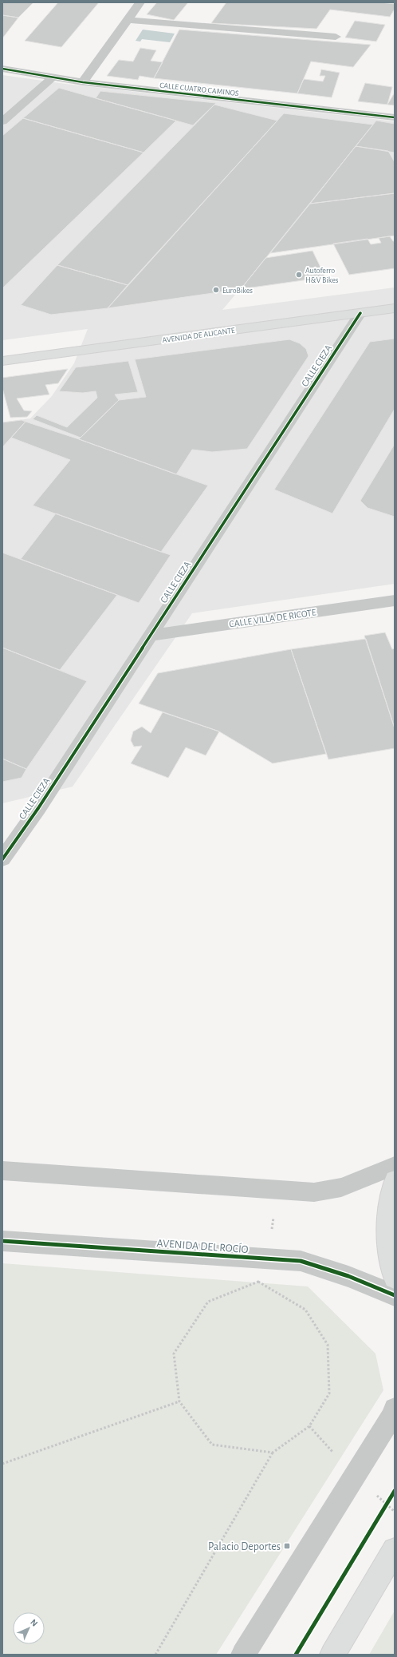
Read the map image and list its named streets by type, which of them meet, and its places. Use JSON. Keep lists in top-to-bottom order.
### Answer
{
  "streets": {
    "main road": ["AVENIDA DE ALICANTE"],
    "street": [
      "CALLE CUATRO CAMINOS",
      "CALLE CIEZA",
      "CALLE VILLA DE RICOTE",
      "AVENIDA DEL ROCÍO"
    ]
  },
  "crossings": [
    ["AVENIDA DE ALICANTE", "CALLE CIEZA"],
    ["CALLE CIEZA", "CALLE VILLA DE RICOTE"]
  ],
  "places": {
    "other": ["Autoferro H&V Bikes", "EuroBikes"],
    "transit": ["Palacio Deportes"]
  },
  "north": "top right"
}
